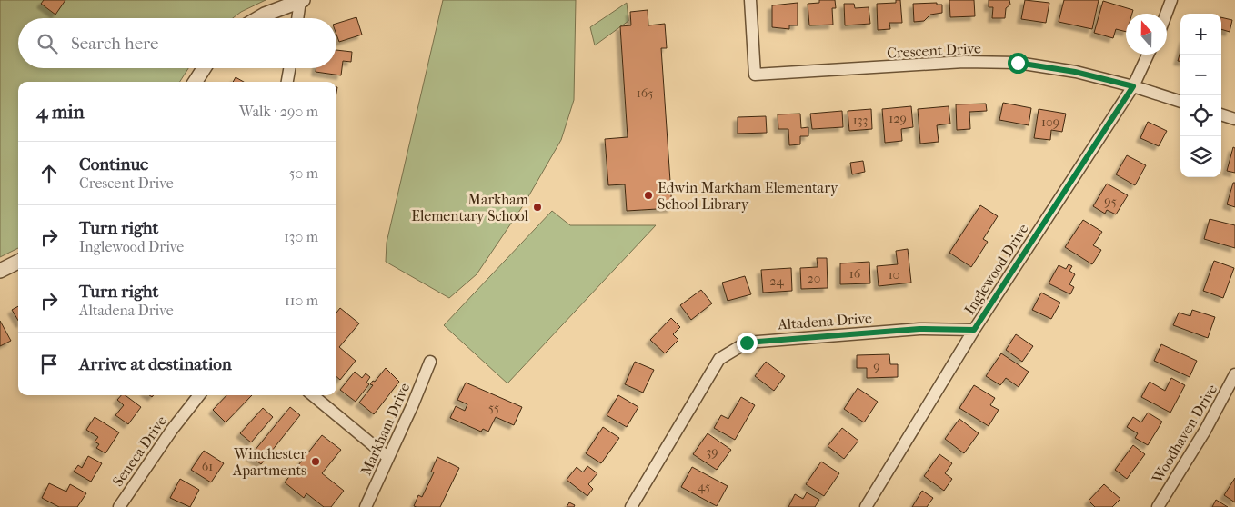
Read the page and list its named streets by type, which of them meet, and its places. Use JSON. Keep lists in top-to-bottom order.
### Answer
{
  "streets": {
    "street": [
      "Crescent Drive",
      "Inglewood Drive",
      "Altadena Drive",
      "Markham Drive",
      "Woodhaven Drive",
      "Seneca Drive"
    ]
  },
  "crossings": [
    ["Crescent Drive", "Inglewood Drive"],
    ["Inglewood Drive", "Altadena Drive"]
  ],
  "places": ["Edwin Markham Elementary School Library", "Markham Elementary School", "Winchester Apartments"],
  "house_numbers": [
    "165",
    "129",
    "133",
    "109",
    "95",
    "16",
    "10",
    "20",
    "24",
    "9",
    "55",
    "39",
    "61",
    "45"
  ],
  "north": "top",
  "page": {
    "map_buttons": ["+", "−"],
    "search": "Search here",
    "heading": ["4 min", "Walk · 290 m"],
    "list": [
      ["Continue", "Crescent Drive", "50 m"],
      ["Turn right", "Inglewood Drive", "130 m"],
      ["Turn right", "Altadena Drive", "110 m"],
      "Arrive at destination"
    ]
  }
}
